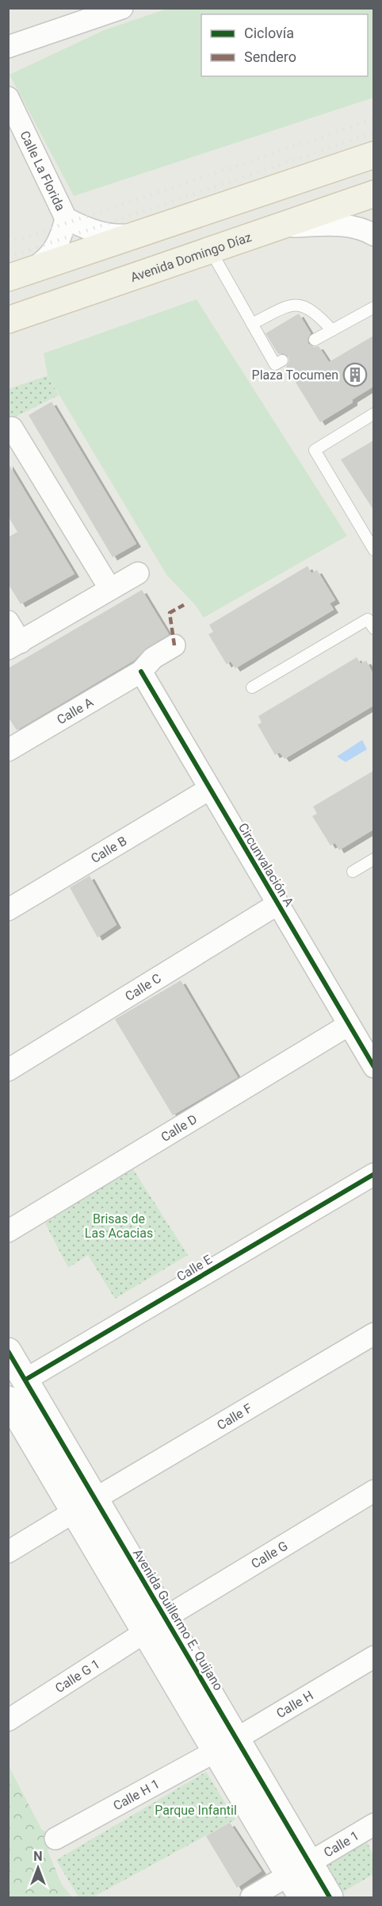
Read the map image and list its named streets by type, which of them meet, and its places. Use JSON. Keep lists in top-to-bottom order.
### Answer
{
  "streets": {
    "main road": ["Avenida Domingo Díaz"],
    "street": [
      "Calle La Florida",
      "Calle A",
      "Calle B",
      "Circunvalación A",
      "Calle C",
      "Calle D",
      "Calle E",
      "Calle F",
      "Calle G",
      "Calle G 1",
      "Calle H",
      "Calle H 1",
      "Calle 1"
    ],
    "cycle path": ["Avenida Guillermo E. Quijano"]
  },
  "crossings": [
    ["Calle A", "Circunvalación A"],
    ["Calle B", "Circunvalación A"],
    ["Circunvalación A", "Calle C"],
    ["Circunvalación A", "Calle D"],
    ["Calle G", "Calle G 1"],
    ["Calle H", "Calle H 1"]
  ],
  "parks": ["Brisas de Las Acacias", "Parque Infantil"],
  "places": {
    "building": ["Plaza Tocumen"]
  },
  "legend": ["Ciclovía", "Sendero"],
  "north": "top"
}
